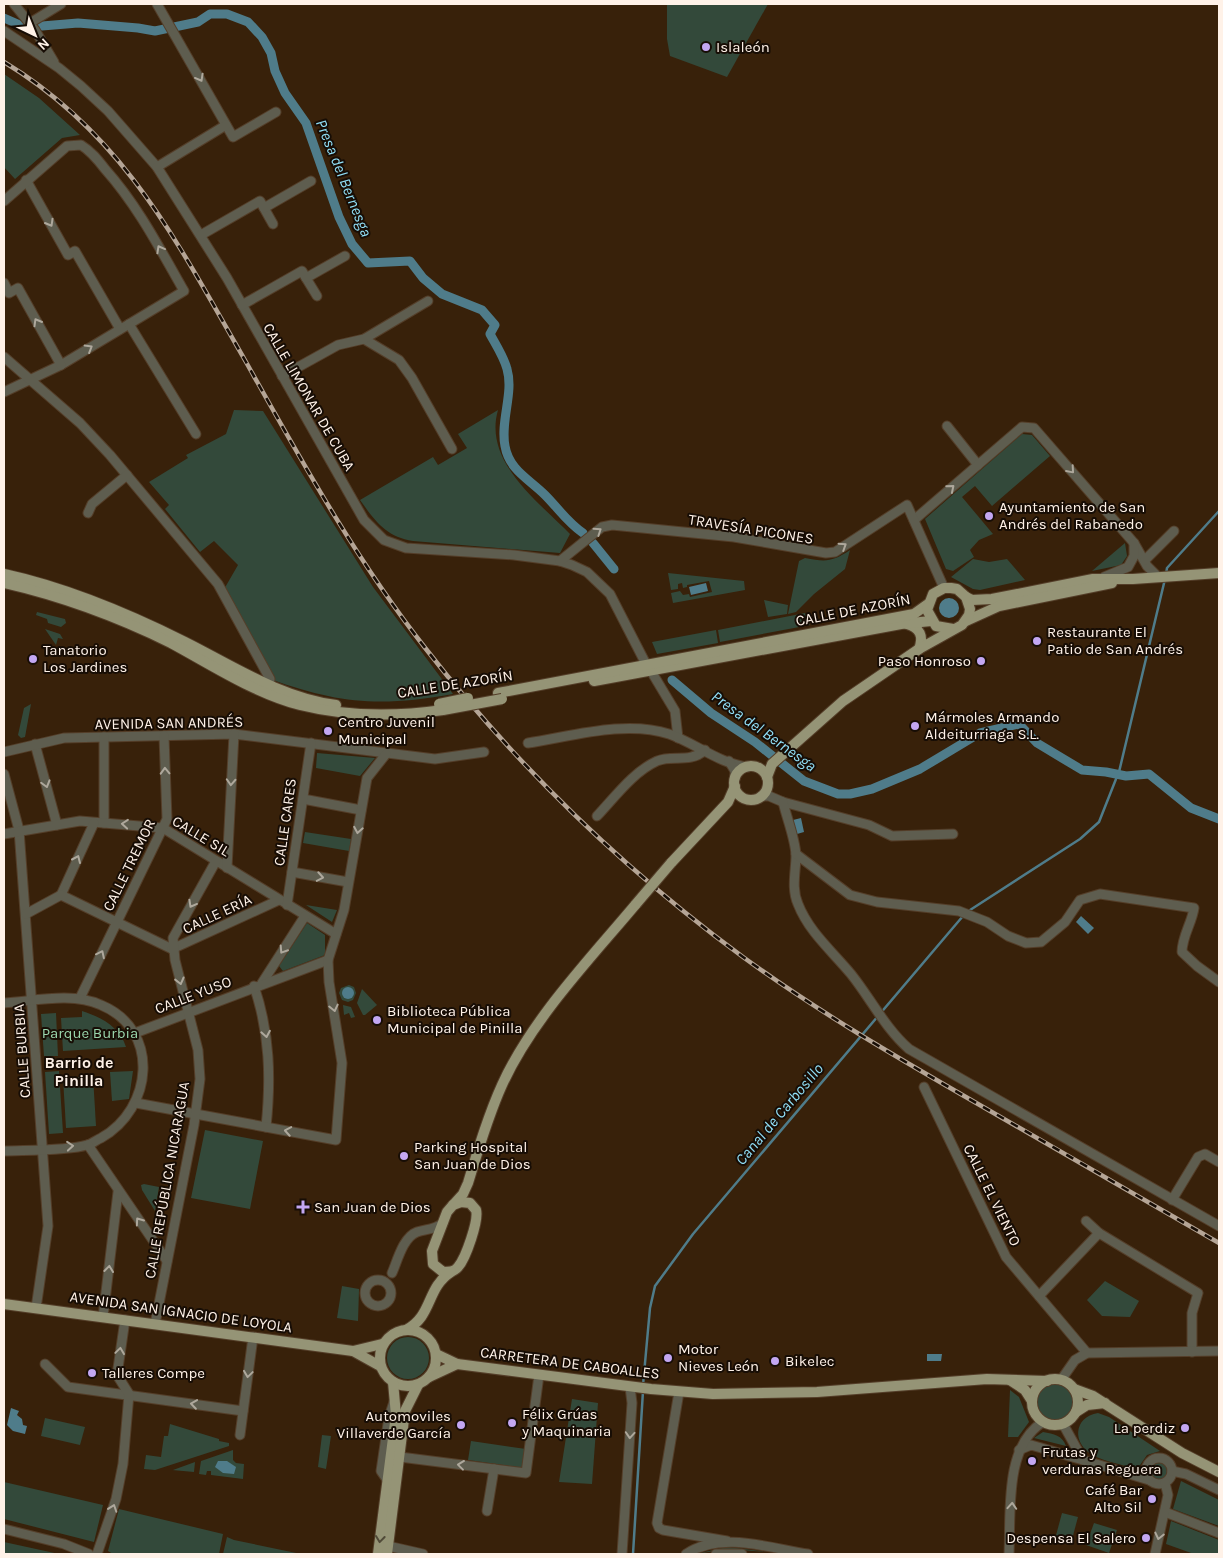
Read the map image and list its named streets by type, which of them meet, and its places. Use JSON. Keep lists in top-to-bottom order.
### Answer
{
  "streets": {
    "main road": ["CALLE DE AZORÍN", "AVENIDA SAN IGNACIO DE LOYOLA", "CARRETERA DE CABOALLES"],
    "street": [
      "CALLE LIMONAR DE CUBA",
      "TRAVESÍA PICONES",
      "AVENIDA SAN ANDRÉS",
      "CALLE CARES",
      "CALLE SIL",
      "CALLE TREMOR",
      "CALLE ERÍA",
      "CALLE YUSO",
      "CALLE BURBIA",
      "CALLE REPÚBLICA NICARAGUA",
      "CALLE EL VIENTO"
    ]
  },
  "crossings": [
    ["CALLE LIMONAR DE CUBA", "TRAVESÍA PICONES"],
    ["CALLE LIMONAR DE CUBA", "CALLE DE AZORÍN"],
    ["AVENIDA SAN ANDRÉS", "CALLE CARES"],
    ["AVENIDA SAN ANDRÉS", "CALLE TREMOR"],
    ["CALLE CARES", "CALLE SIL"],
    ["CALLE SIL", "CALLE TREMOR"],
    ["CALLE SIL", "CALLE ERÍA"],
    ["CALLE SIL", "CALLE BURBIA"],
    ["CALLE ERÍA", "CALLE YUSO"],
    ["CALLE ERÍA", "CALLE REPÚBLICA NICARAGUA"],
    ["CALLE YUSO", "CALLE REPÚBLICA NICARAGUA"],
    ["CALLE BURBIA", "AVENIDA SAN IGNACIO DE LOYOLA"],
    ["CALLE REPÚBLICA NICARAGUA", "AVENIDA SAN IGNACIO DE LOYOLA"]
  ],
  "one_way": ["TRAVESÍA PICONES", "CALLE ERÍA"],
  "districts": ["Barrio de Pinilla"],
  "water": ["Presa del Bernesga", "Canal de Carbosillo"],
  "parks": ["Parque Burbia"],
  "places": {
    "other": [
      "Islaleón",
      "Ayuntamiento de San Andrés del Rabanedo",
      "Restaurante El Patio de San Andrés",
      "Tanatorio Los Jardines",
      "Paso Honroso",
      "Mármoles Armando Aldeiturriaga S.L.",
      "Centro Juvenil Municipal",
      "Biblioteca Pública Municipal de Pinilla",
      "Parking Hospital San Juan de Dios",
      "Motor Nieves León",
      "Bikelec",
      "Talleres Compe",
      "Félix Grúas y Maquinaria",
      "Automoviles Villaverde García",
      "La perdiz",
      "Frutas y verduras Reguera",
      "Café Bar Alto Sil",
      "Despensa El Salero"
    ],
    "health": ["San Juan de Dios"]
  },
  "north": "bottom right"
}
